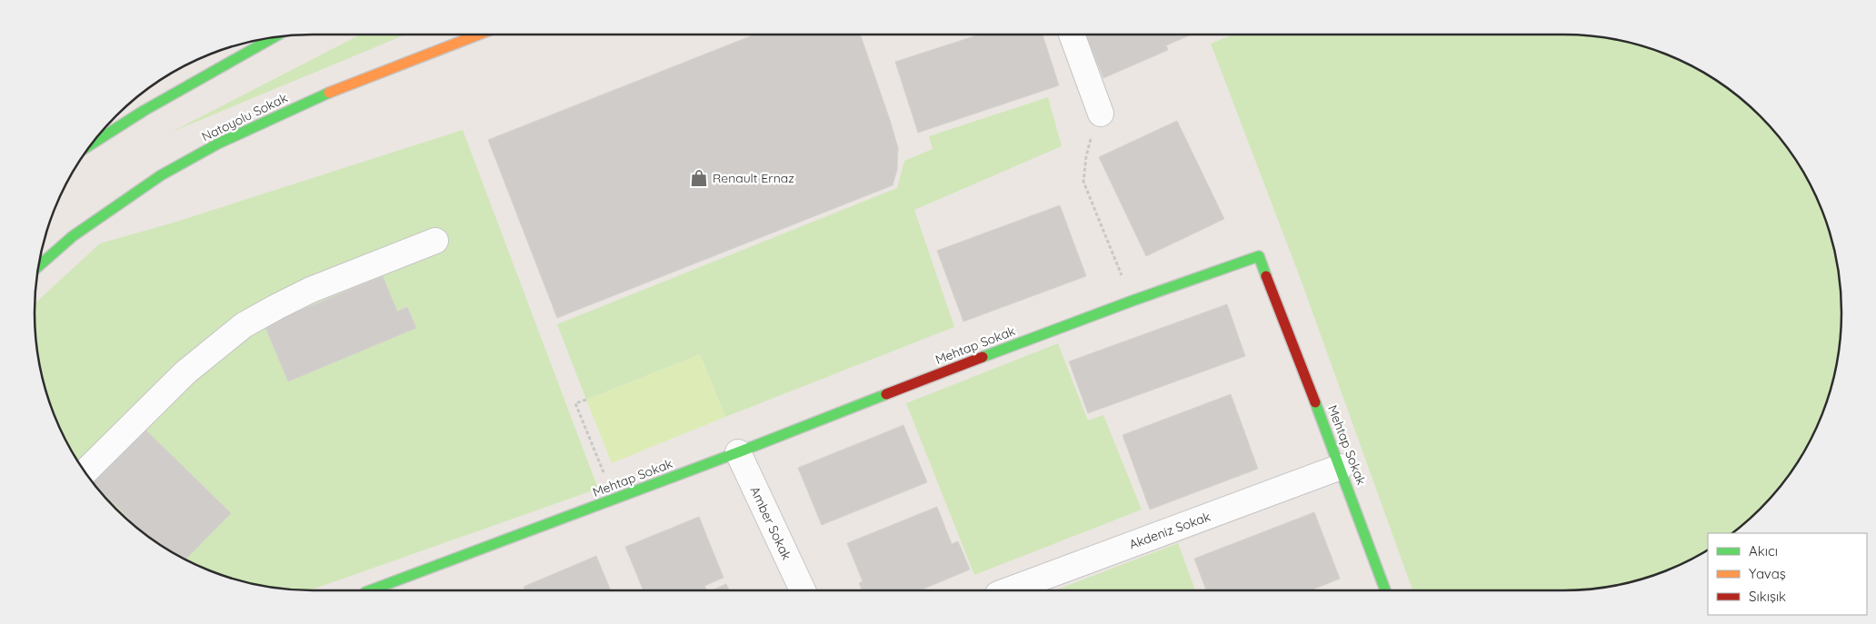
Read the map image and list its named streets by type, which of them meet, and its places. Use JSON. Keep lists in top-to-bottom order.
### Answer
{
  "streets": {
    "main road": ["Natoyolu Sokak", "Mehtap Sokak"],
    "street": ["Amber Sokak", "Akdeniz Sokak"]
  },
  "crossings": [
    ["Mehtap Sokak", "Amber Sokak"],
    ["Mehtap Sokak", "Akdeniz Sokak"]
  ],
  "places": {
    "shop": ["Renault Ernaz"]
  },
  "legend": ["Akıcı", "Yavaş", "Sıkışık"]
}
